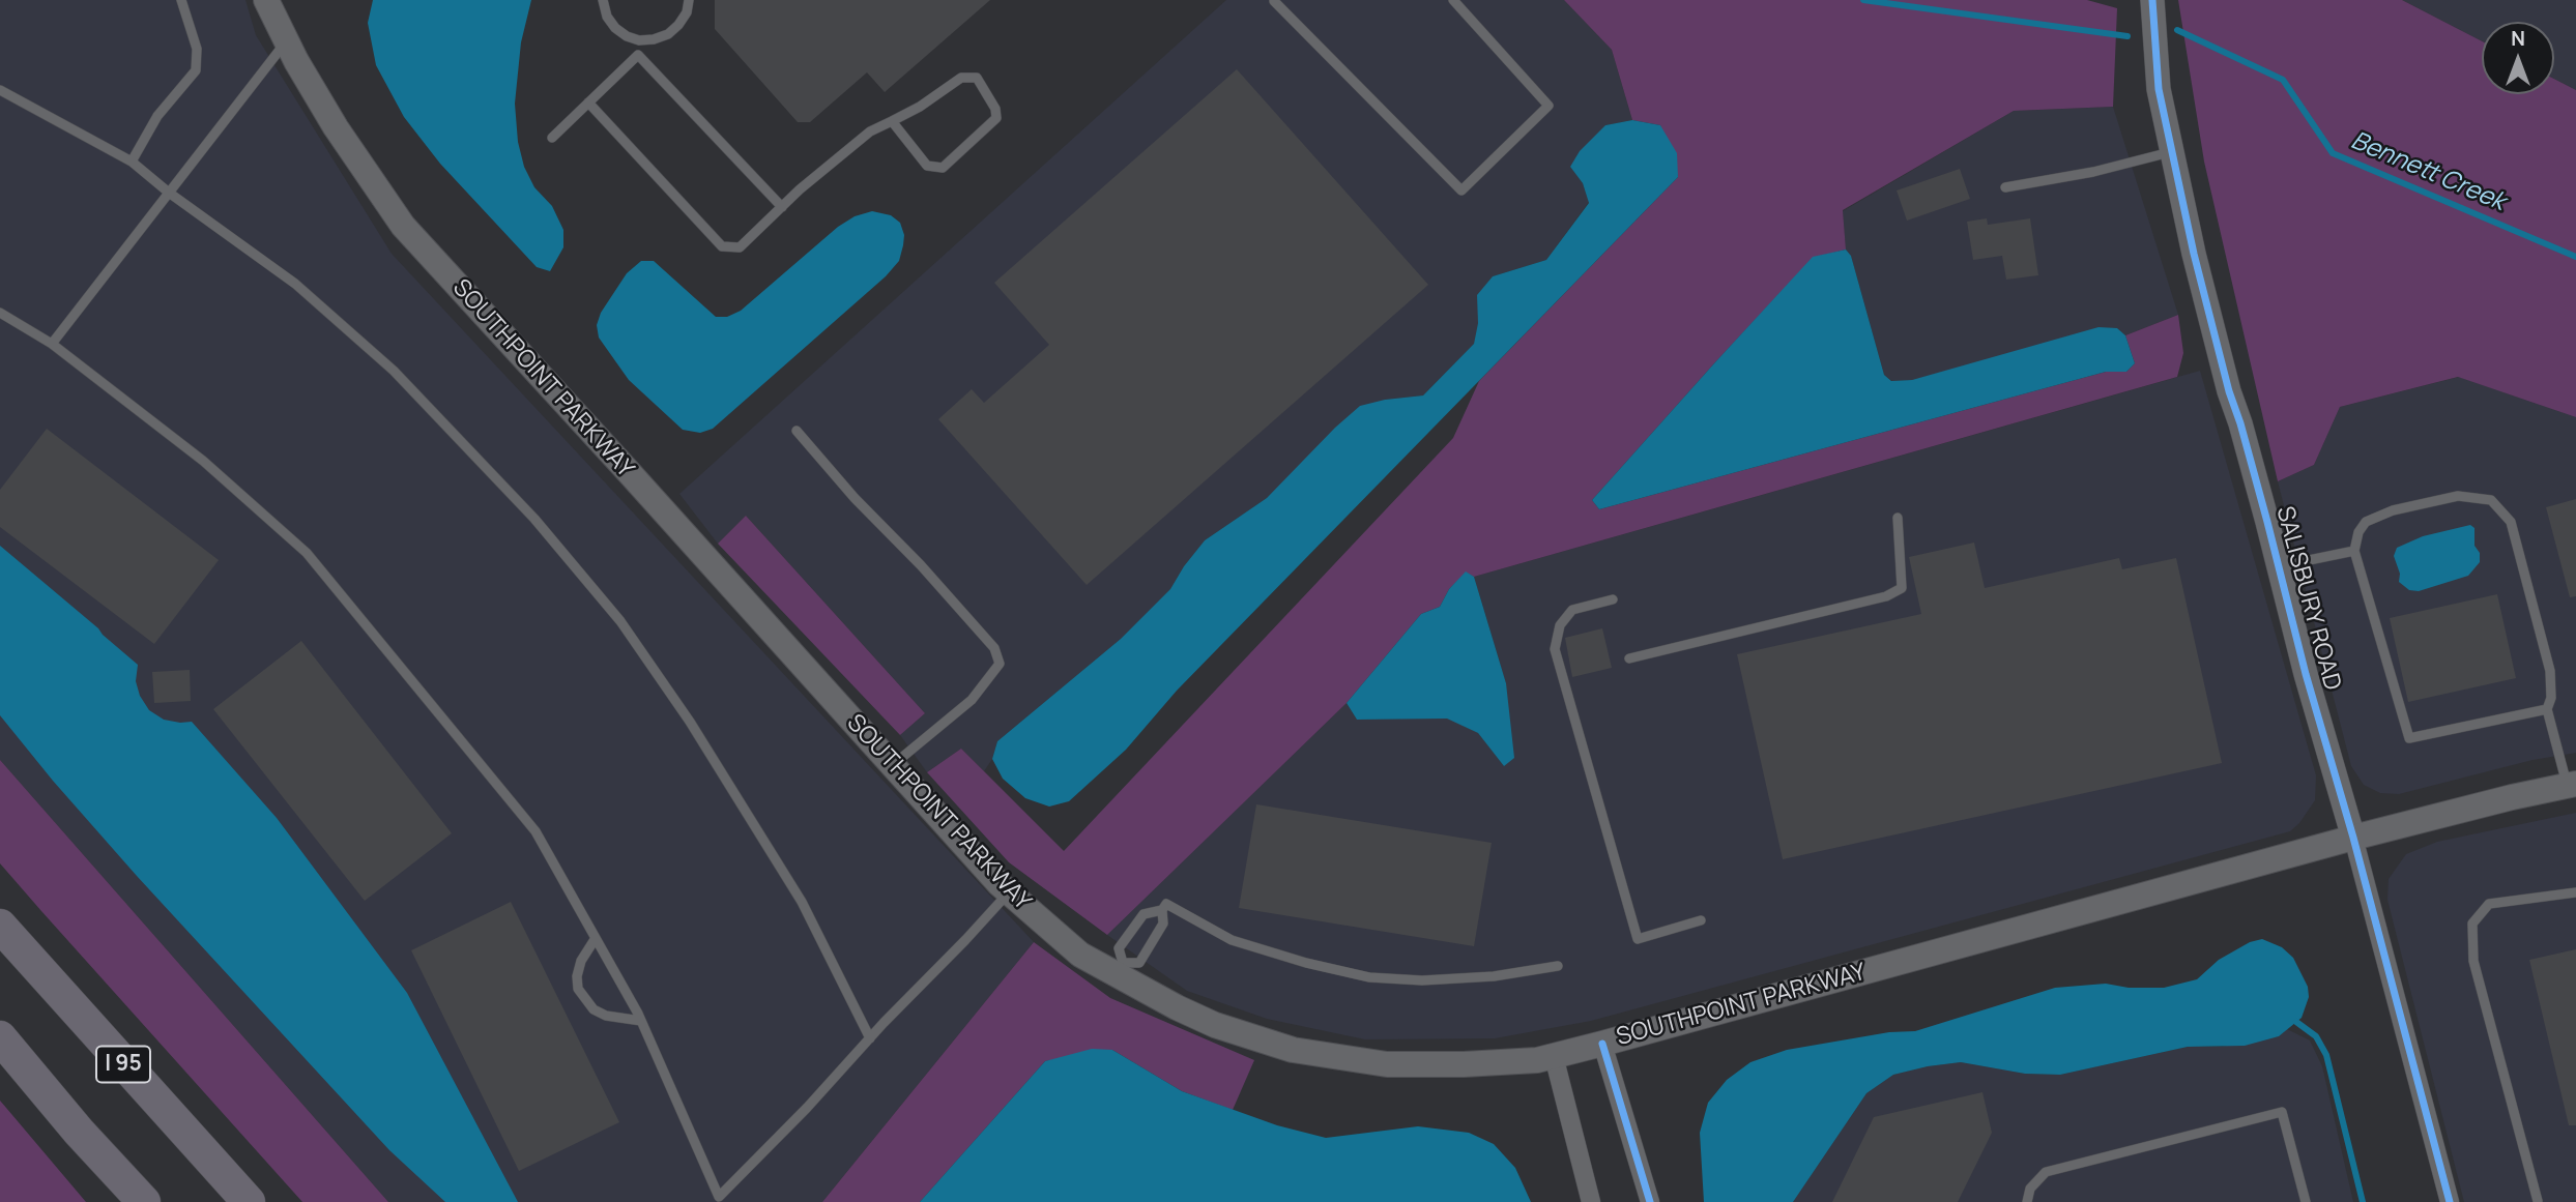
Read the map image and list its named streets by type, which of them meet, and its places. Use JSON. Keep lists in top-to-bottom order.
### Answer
{
  "streets": {
    "highway": ["I 95"],
    "main road": ["SOUTHPOINT PARKWAY"],
    "street": ["SALISBURY ROAD"]
  },
  "crossings": [
    ["SOUTHPOINT PARKWAY", "SALISBURY ROAD"]
  ],
  "water": ["Bennett Creek"],
  "north": "top"
}
